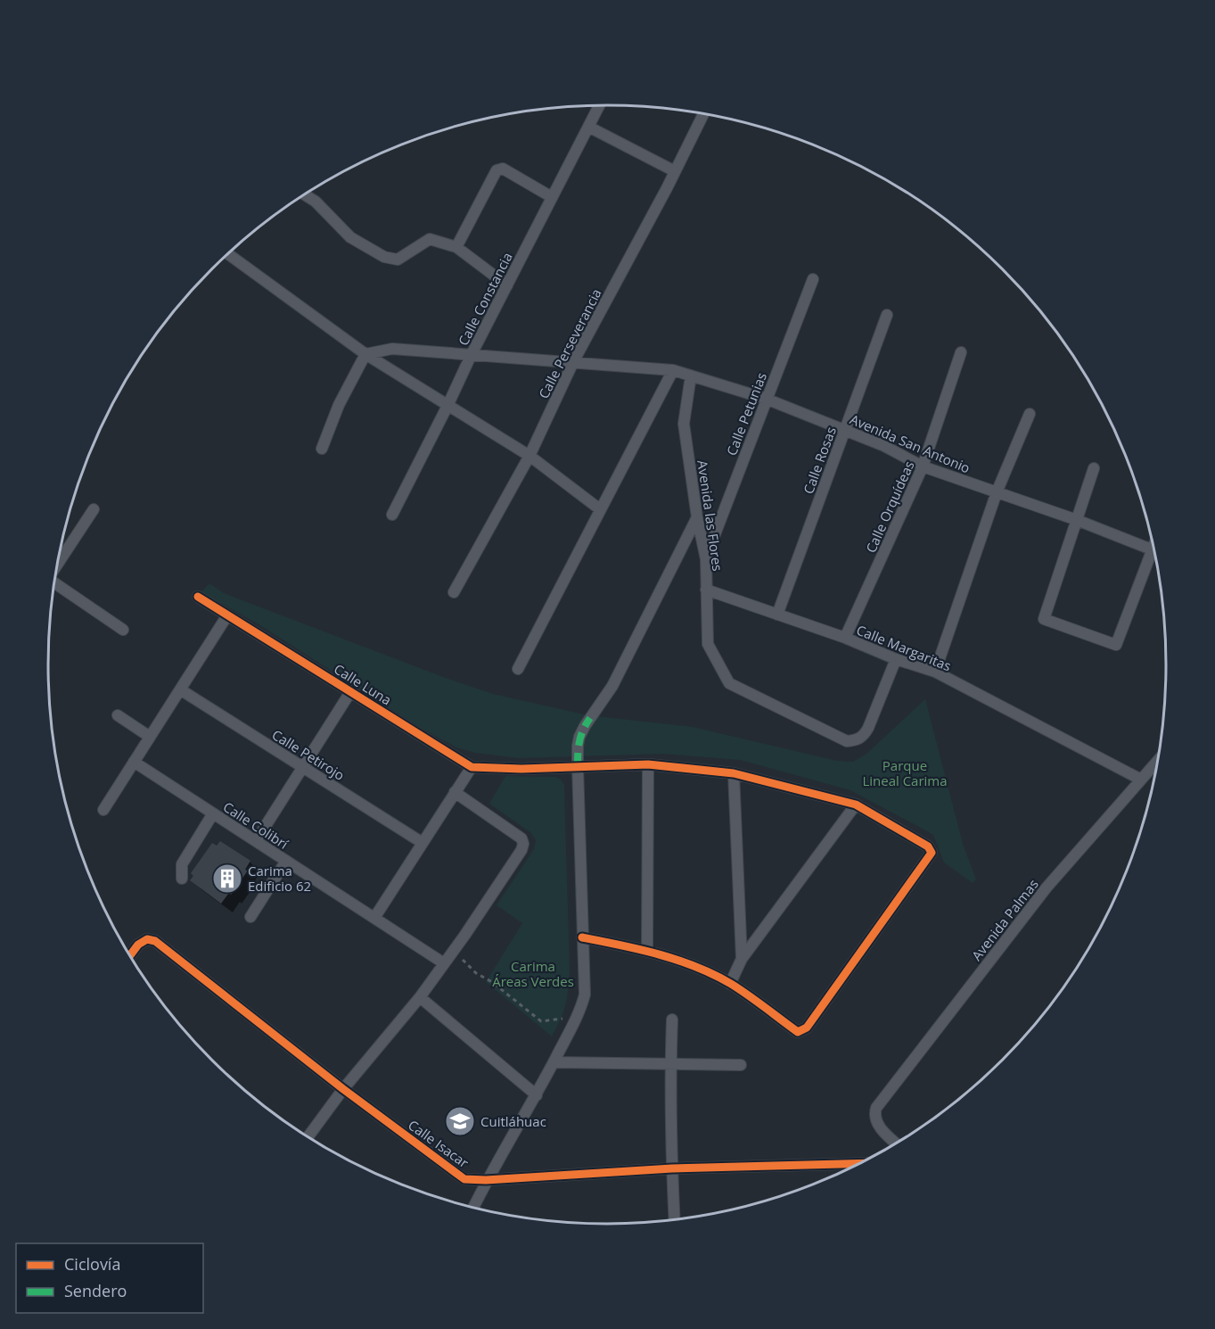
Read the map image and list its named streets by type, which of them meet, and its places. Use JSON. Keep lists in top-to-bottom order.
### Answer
{
  "streets": {
    "street": [
      "Calle Constancia",
      "Calle Perseverancia",
      "Calle Petunias",
      "Avenida San Antonio",
      "Calle Rosas",
      "Calle Orquídeas",
      "Avenida las Flores",
      "Calle Margaritas",
      "Calle Luna",
      "Calle Petirojo",
      "Calle Colibrí",
      "Avenida Palmas",
      "Calle Isacar"
    ]
  },
  "crossings": [
    ["Calle Constancia", "Avenida San Antonio"],
    ["Calle Perseverancia", "Avenida San Antonio"],
    ["Calle Petunias", "Avenida San Antonio"],
    ["Calle Petunias", "Avenida las Flores"],
    ["Avenida San Antonio", "Calle Rosas"],
    ["Avenida San Antonio", "Calle Orquídeas"],
    ["Avenida San Antonio", "Avenida las Flores"],
    ["Calle Rosas", "Calle Margaritas"],
    ["Calle Orquídeas", "Calle Margaritas"],
    ["Avenida las Flores", "Calle Margaritas"],
    ["Calle Margaritas", "Avenida Palmas"]
  ],
  "parks": ["Parque Lineal Carima", "Carima Áreas Verdes"],
  "places": {
    "building": ["Carima Edificio 62"],
    "school or university": ["Cuitláhuac"]
  },
  "legend": ["Ciclovía", "Sendero"]
}
